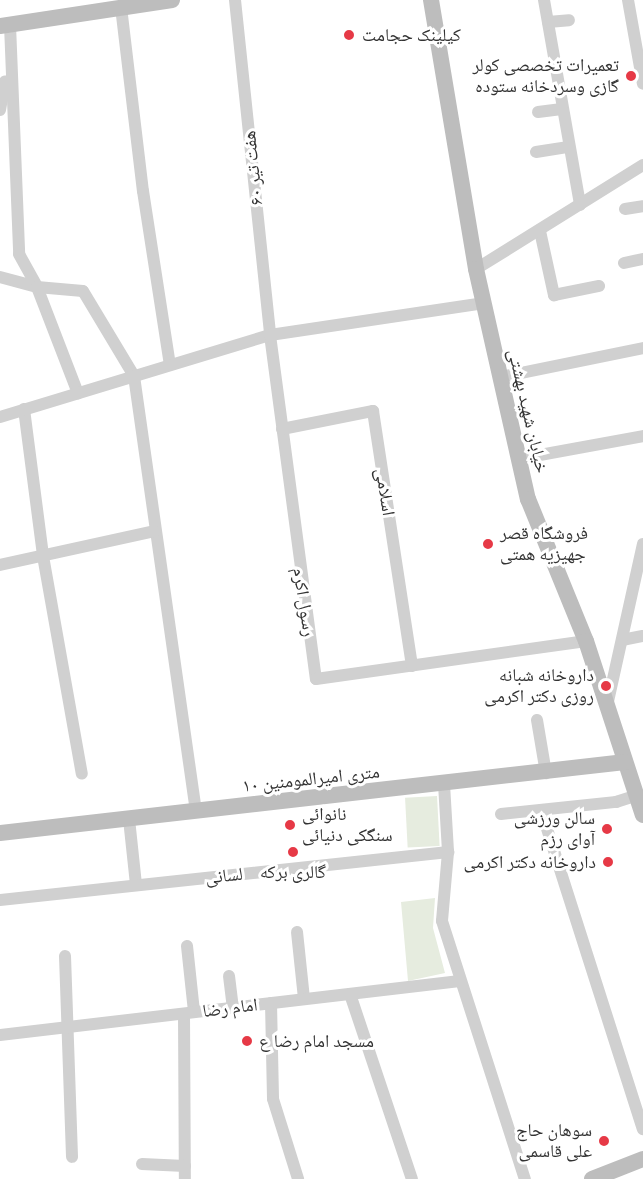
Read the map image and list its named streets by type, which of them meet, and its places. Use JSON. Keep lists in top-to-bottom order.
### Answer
{
  "streets": {
    "street": [
      "هفت تیر ۶۰",
      "خیابان شهید بهشتی",
      "اسلامی",
      "رسول اکرم",
      "۱۰ متری امیرالمومنین",
      "لسانی",
      "امام رضا"
    ]
  },
  "crossings": [
    ["هفت تیر ۶۰", "اسلامی"],
    ["هفت تیر ۶۰", "رسول اکرم"],
    ["خیابان شهید بهشتی", "۱۰ متری امیرالمومنین"],
    ["اسلامی", "رسول اکرم"]
  ],
  "places": [
    "کیلینک حجامت",
    "تعمیرات تخصصی کولر گازی وسردخانه ستوده",
    "فروشگاه قصر جهیزیه همتی",
    "داروخانه شبانه روزی دکتر اکرمی",
    "نانوائی سنگکی دنیائی",
    "سالن ورزشی آوای رزم",
    "گالری برکه",
    "داروخانه دکتر اکرمی",
    "مسجد امام رضا ع",
    "سوهان حاج علی قاسمی"
  ]
}
